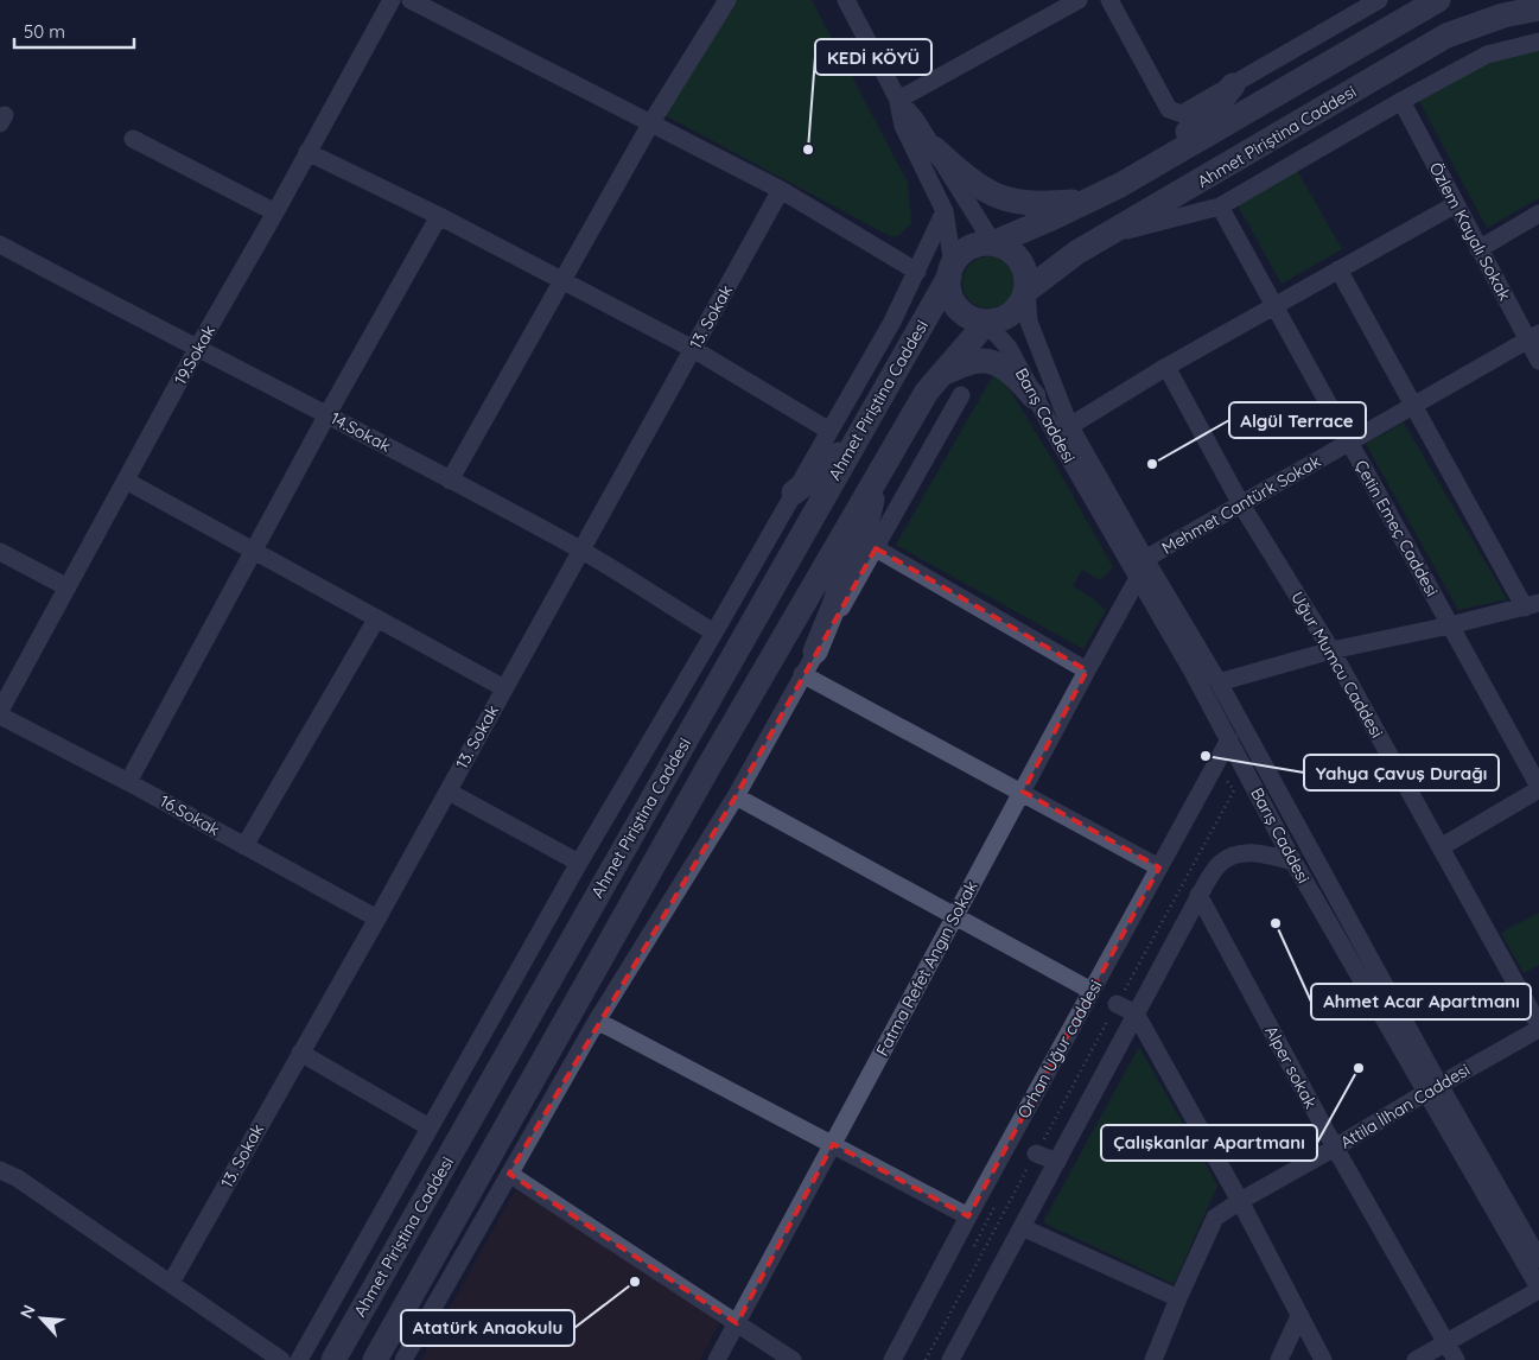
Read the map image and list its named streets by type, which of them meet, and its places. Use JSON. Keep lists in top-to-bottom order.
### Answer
{
  "streets": {
    "street": [
      "Ahmet Piriştina Caddesi",
      "Özlem Kayalı Sokak",
      "13. Sokak",
      "19.Sokak",
      "Barış Caddesi",
      "14.Sokak",
      "Mehmet Cantürk Sokak",
      "Çetin Emeç Caddesi",
      "Uğur Mumcu Caddesi",
      "16.Sokak",
      "Fatma Refet Angın Sokak",
      "Orhan Uğur caddesi",
      "Alper sokak",
      "Attila İlhan Caddesi"
    ]
  },
  "crossings": [
    ["Ahmet Piriştina Caddesi", "Barış Caddesi"],
    ["Özlem Kayalı Sokak", "Mehmet Cantürk Sokak"],
    ["13. Sokak", "14.Sokak"],
    ["13. Sokak", "16.Sokak"],
    ["19.Sokak", "14.Sokak"],
    ["Barış Caddesi", "Mehmet Cantürk Sokak"],
    ["Barış Caddesi", "Fatma Refet Angın Sokak"],
    ["Barış Caddesi", "Orhan Uğur caddesi"],
    ["Barış Caddesi", "Attila İlhan Caddesi"],
    ["Mehmet Cantürk Sokak", "Çetin Emeç Caddesi"],
    ["Mehmet Cantürk Sokak", "Uğur Mumcu Caddesi"],
    ["Mehmet Cantürk Sokak", "Fatma Refet Angın Sokak"],
    ["Uğur Mumcu Caddesi", "Attila İlhan Caddesi"],
    ["Alper sokak", "Attila İlhan Caddesi"]
  ],
  "places": [
    "KEDİ KÖYÜ",
    "Algül Terrace",
    "Yahya Çavuş Durağı",
    "Ahmet Acar Apartmanı",
    "Çalışkanlar Apartmanı",
    "Atatürk Anaokulu"
  ],
  "scale_bar": "50 m",
  "north": "top left"
}
